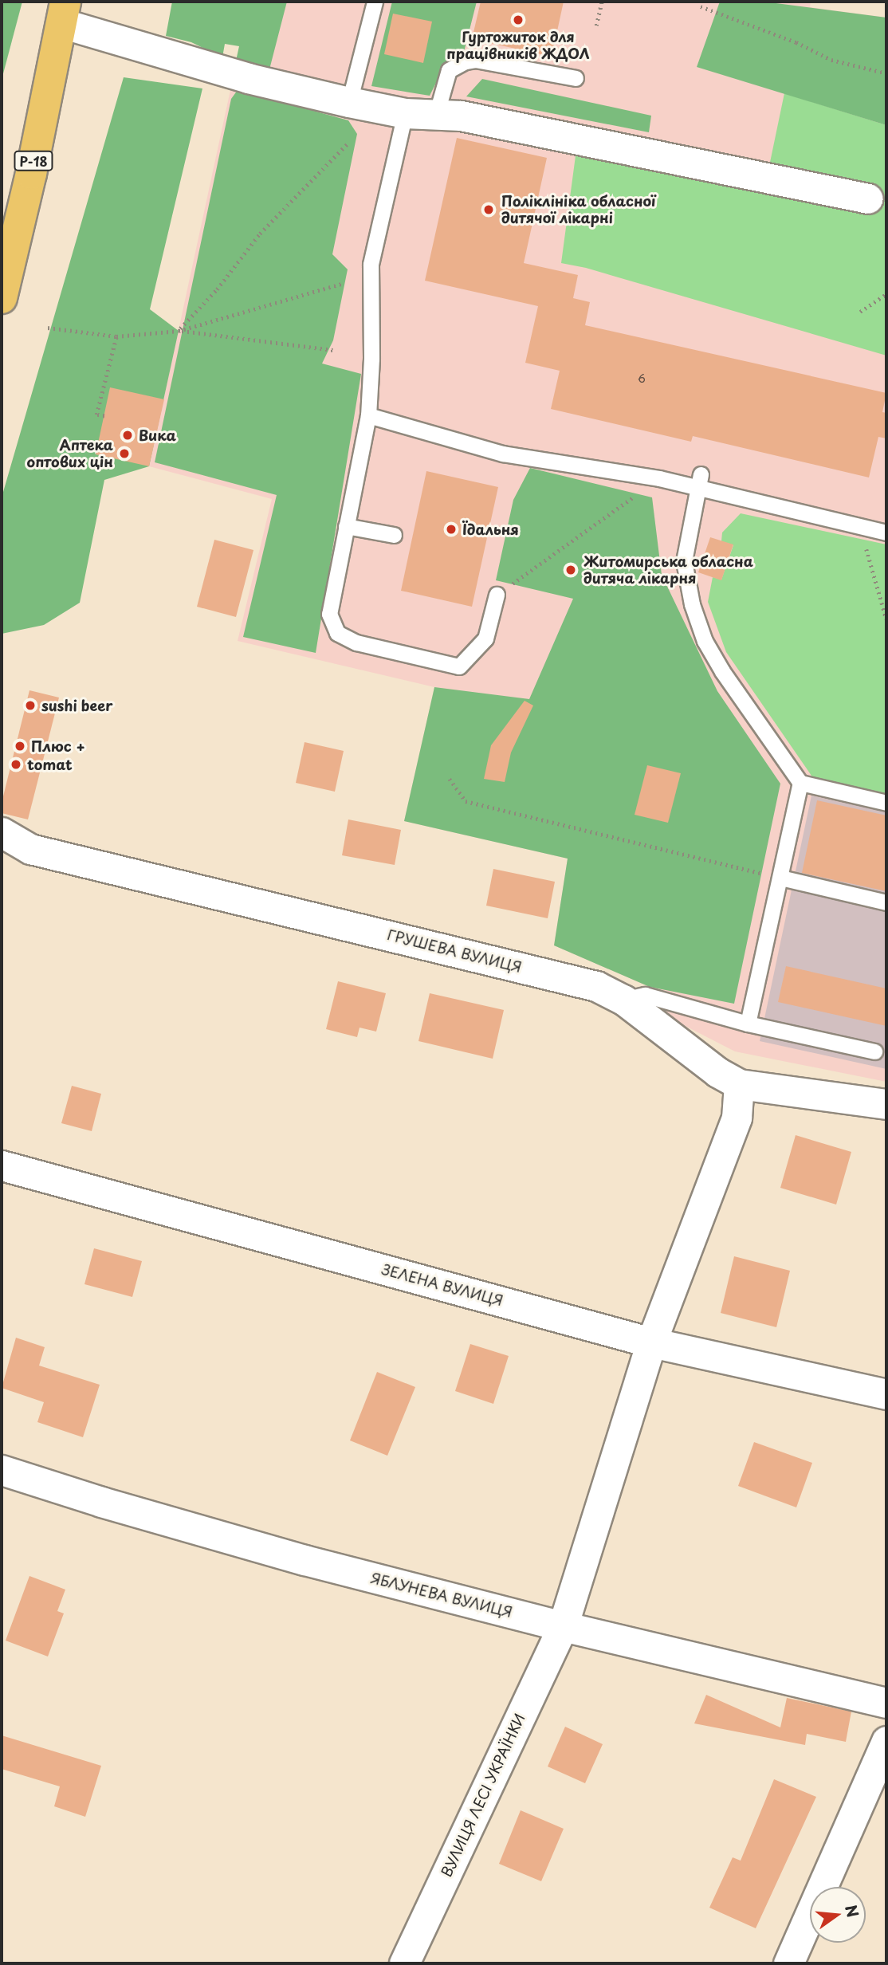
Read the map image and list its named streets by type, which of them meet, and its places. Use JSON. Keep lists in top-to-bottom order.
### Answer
{
  "streets": {
    "main road": ["Р-18"],
    "street": [
      "ГРУШЕВА ВУЛИЦЯ",
      "ЗЕЛЕНА ВУЛИЦЯ",
      "ЯБЛУНЕВА ВУЛИЦЯ",
      "ВУЛИЦЯ ЛЕСІ УКРАЇНКИ"
    ]
  },
  "crossings": [
    ["ГРУШЕВА ВУЛИЦЯ", "ВУЛИЦЯ ЛЕСІ УКРАЇНКИ"],
    ["ЗЕЛЕНА ВУЛИЦЯ", "ВУЛИЦЯ ЛЕСІ УКРАЇНКИ"],
    ["ЯБЛУНЕВА ВУЛИЦЯ", "ВУЛИЦЯ ЛЕСІ УКРАЇНКИ"]
  ],
  "places": [
    "Гуртожиток для працiвникiв ЖДОЛ",
    "Поліклініка обласної дитячої лікарні",
    "Вика",
    "Аптека оптових цін",
    "Їдальня",
    "Житомирська обласна дитяча лікарня",
    "sushi beer",
    "Плюс +",
    "tomat"
  ],
  "house_numbers": ["6"],
  "north": "right"
}
